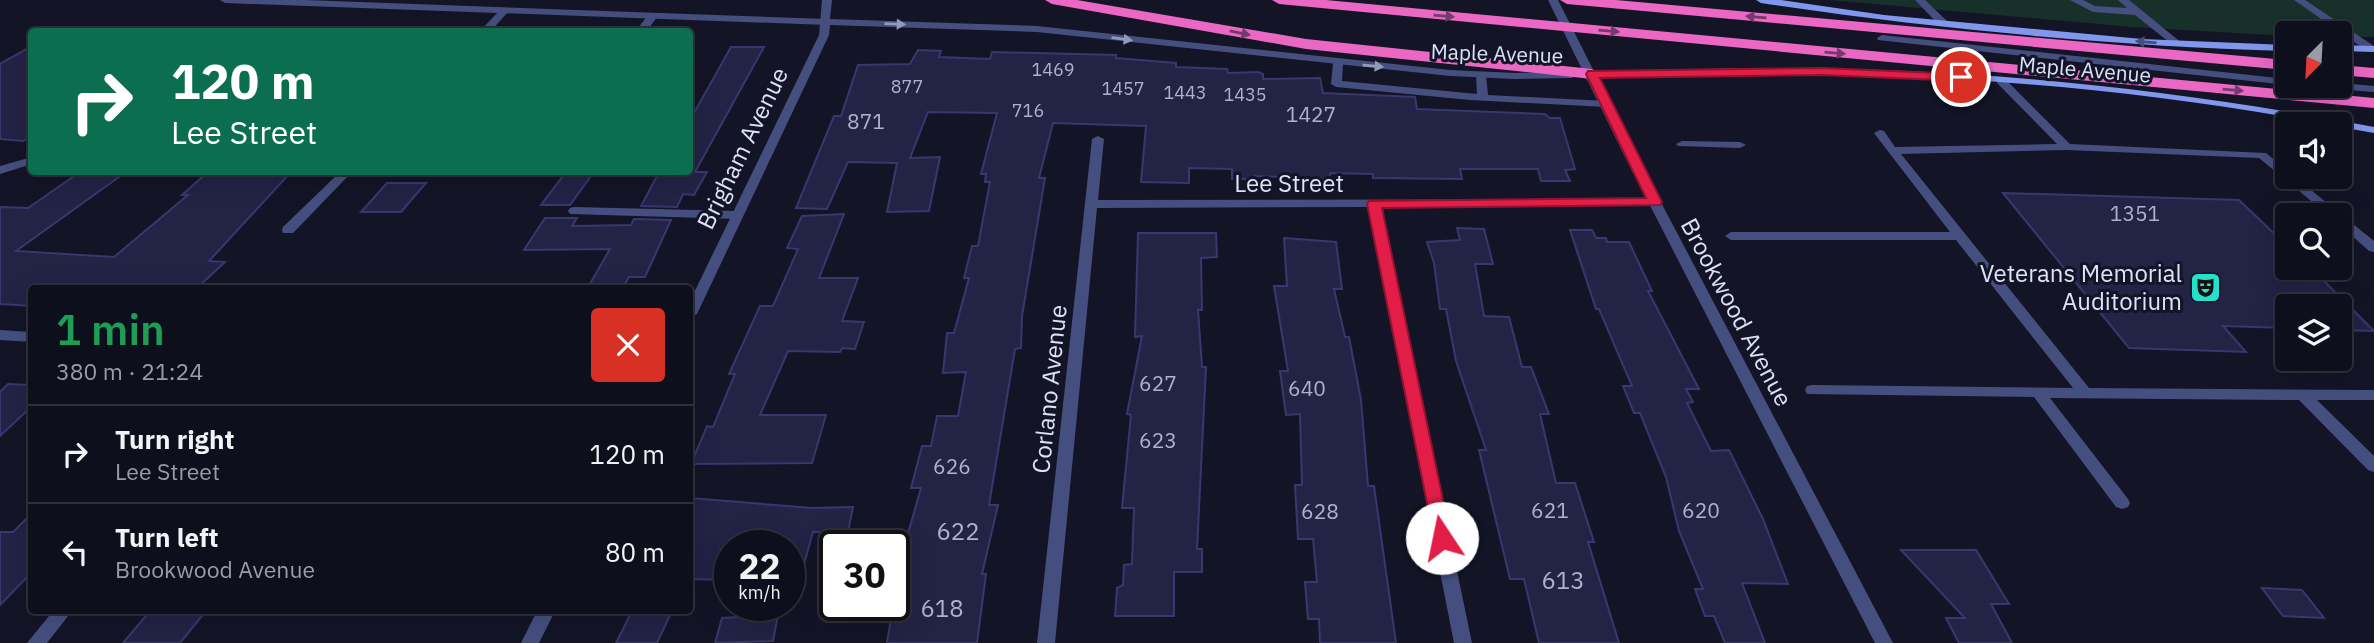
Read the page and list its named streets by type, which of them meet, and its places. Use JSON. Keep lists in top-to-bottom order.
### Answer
{
  "streets": {
    "main road": ["Maple Avenue"],
    "street": [
      "Brigham Avenue",
      "Lee Street",
      "Brookwood Avenue",
      "Corlano Avenue"
    ]
  },
  "crossings": [
    ["Maple Avenue", "Brigham Avenue"],
    ["Maple Avenue", "Brookwood Avenue"],
    ["Lee Street", "Brookwood Avenue"],
    ["Lee Street", "Corlano Avenue"]
  ],
  "places": {
    "theatre": ["Veterans Memorial Auditorium"]
  },
  "house_numbers": [
    "1469",
    "877",
    "1457",
    "1443",
    "1435",
    "716",
    "1427",
    "871",
    "1351",
    "627",
    "640",
    "623",
    "626",
    "621",
    "620",
    "628",
    "622",
    "613",
    "618"
  ],
  "north": "bottom left",
  "page": {
    "turn": ["120 m", "Lee Street"],
    "heading": ["1 min", "380 m · 21:24"],
    "list": [
      {
        "name": "Turn right",
        "note": "Lee Street",
        "value": "120 m"
      },
      {
        "name": "Turn left",
        "note": "Brookwood Avenue",
        "value": "80 m"
      }
    ],
    "speed": "22 km/h",
    "limit": "30"
  }
}
